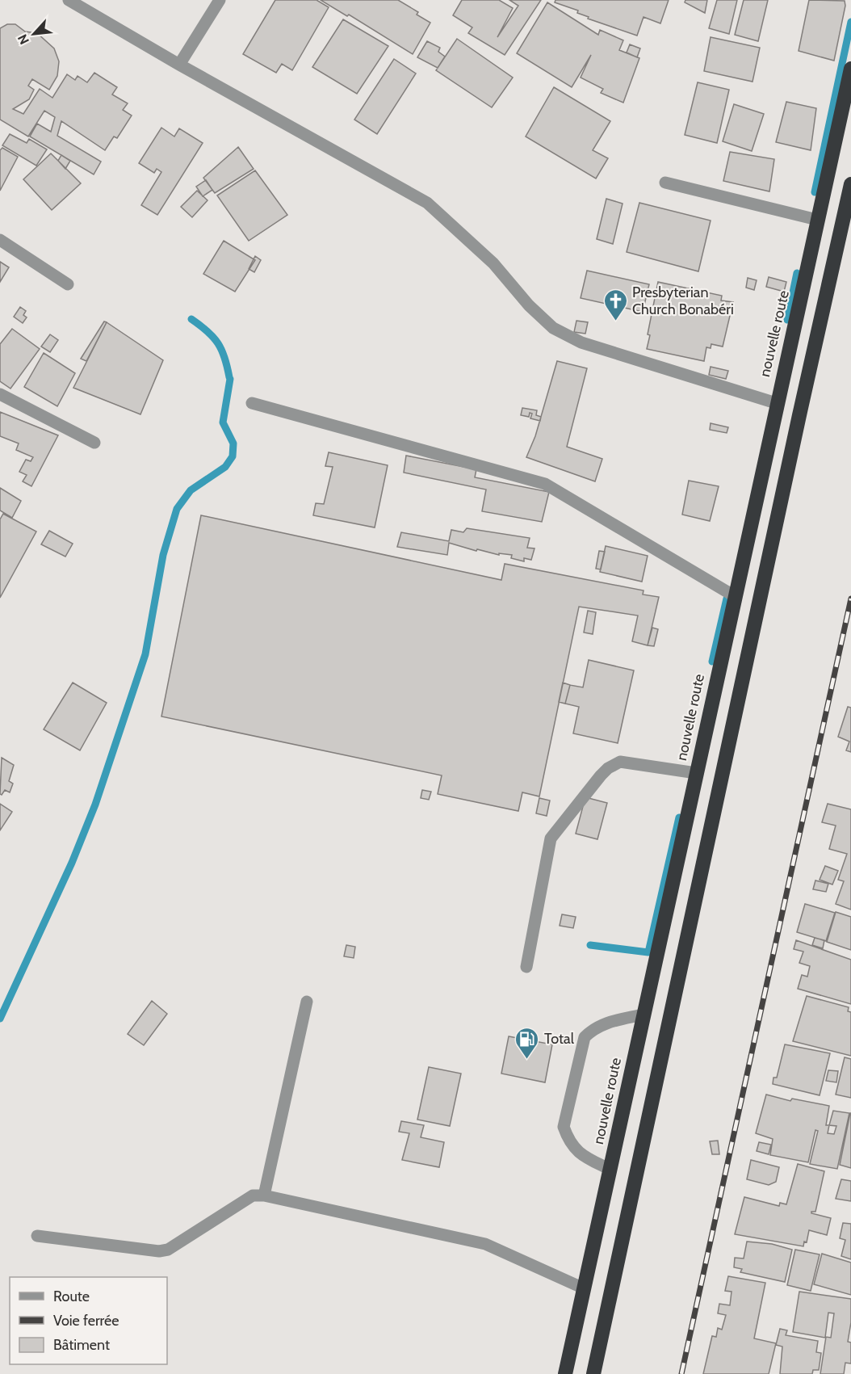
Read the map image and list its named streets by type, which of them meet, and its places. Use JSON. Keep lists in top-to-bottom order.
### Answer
{
  "streets": {
    "highway": ["nouvelle route"]
  },
  "places": {
    "church": ["Presbyterian Church Bonabéri"],
    "fuel station": ["Total"]
  },
  "legend": ["Route", "Voie ferrée", "Bâtiment"],
  "north": "bottom left"
}
